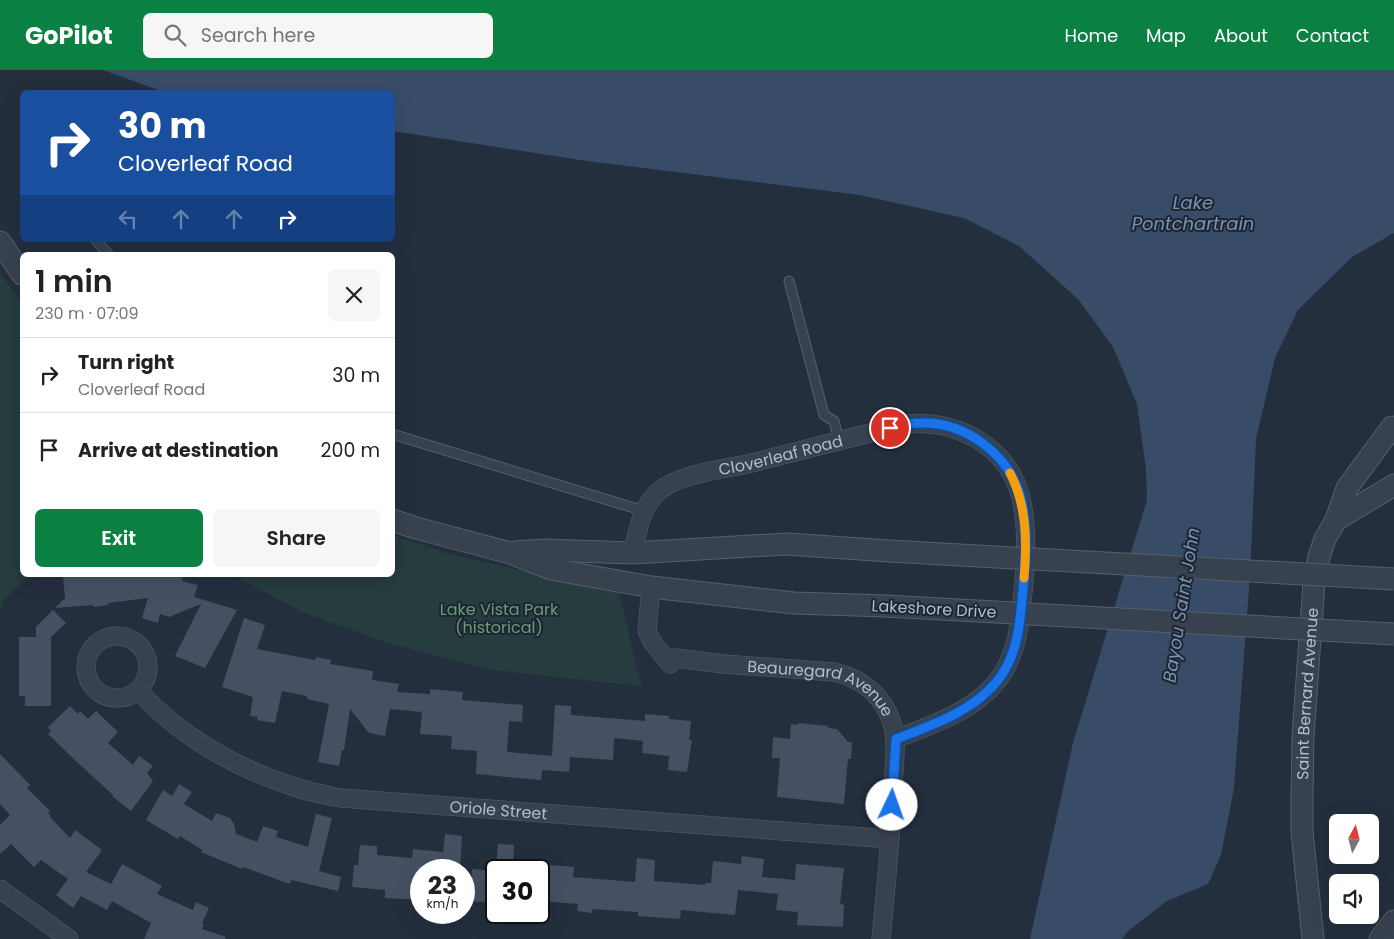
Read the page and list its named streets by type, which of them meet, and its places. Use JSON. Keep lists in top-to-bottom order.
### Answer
{
  "streets": {
    "street": [
      "Cloverleaf Road",
      "Lakeshore Drive",
      "Beauregard Avenue",
      "Saint Bernard Avenue",
      "Oriole Street"
    ]
  },
  "crossings": [
    ["Cloverleaf Road", "Lakeshore Drive"],
    ["Cloverleaf Road", "Beauregard Avenue"],
    ["Lakeshore Drive", "Beauregard Avenue"],
    ["Beauregard Avenue", "Oriole Street"]
  ],
  "water": ["Lake Pontchartrain", "Bayou Saint John"],
  "parks": ["Lake Vista Park (historical)"],
  "north": "top",
  "page": {
    "header": "GoPilot",
    "search": "Search here",
    "nav": [
      "Home",
      "Map",
      "About",
      "Contact"
    ],
    "turn": ["30 m", "Cloverleaf Road"],
    "heading": ["1 min", "230 m · 07:09"],
    "list": [
      {
        "name": "Turn right",
        "note": "Cloverleaf Road",
        "value": "30 m"
      },
      {
        "name": "Arrive at destination",
        "value": "200 m"
      }
    ],
    "buttons": ["Exit", "Share"],
    "speed": "23 km/h",
    "limit": "30"
  }
}
